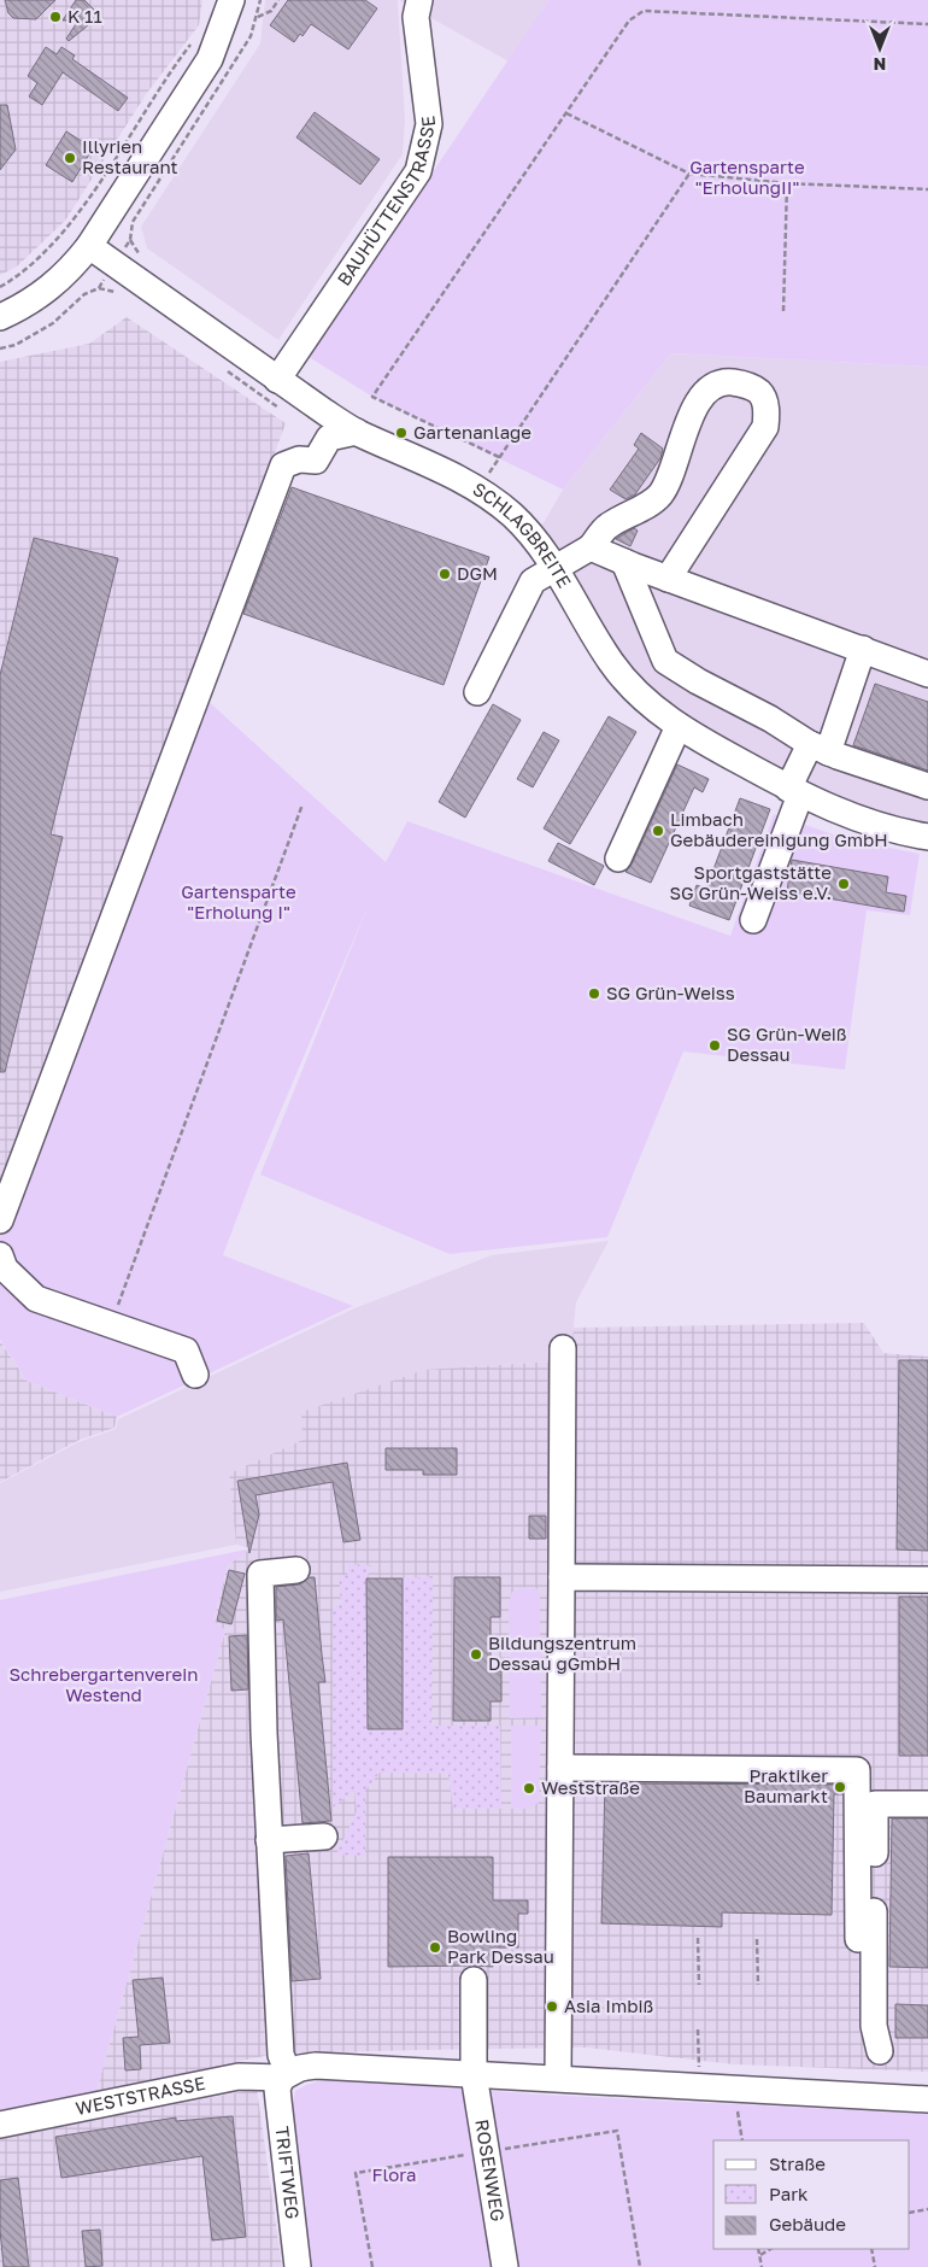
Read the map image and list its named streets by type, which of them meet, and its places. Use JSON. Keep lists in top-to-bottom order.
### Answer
{
  "streets": {
    "street": [
      "BAUHÜTTENSTRASSE",
      "SCHLAGBREITE",
      "WESTSTRASSE",
      "ROSENWEG",
      "TRIFTWEG"
    ]
  },
  "crossings": [
    ["BAUHÜTTENSTRASSE", "SCHLAGBREITE"],
    ["WESTSTRASSE", "ROSENWEG"],
    ["WESTSTRASSE", "TRIFTWEG"]
  ],
  "parks": [
    "Gartensparte \"ErholungII\"",
    "Gartensparte \"Erholung I\"",
    "Schrebergartenverein Westend",
    "Flora"
  ],
  "places": [
    "K 11",
    "Illyrien Restaurant",
    "Gartenanlage",
    "DGM",
    "Limbach Gebäudereinigung GmbH",
    "Sportgaststätte SG Grün-Weiss e.V.",
    "SG Grün-Weiss",
    "SG Grün-Weiß Dessau",
    "Bildungszentrum Dessau gGmbH",
    "Praktiker Baumarkt",
    "Weststraße",
    "Bowling Park Dessau",
    "Asia Imbiß"
  ],
  "legend": ["Straße", "Park", "Gebäude"],
  "north": "bottom"
}
